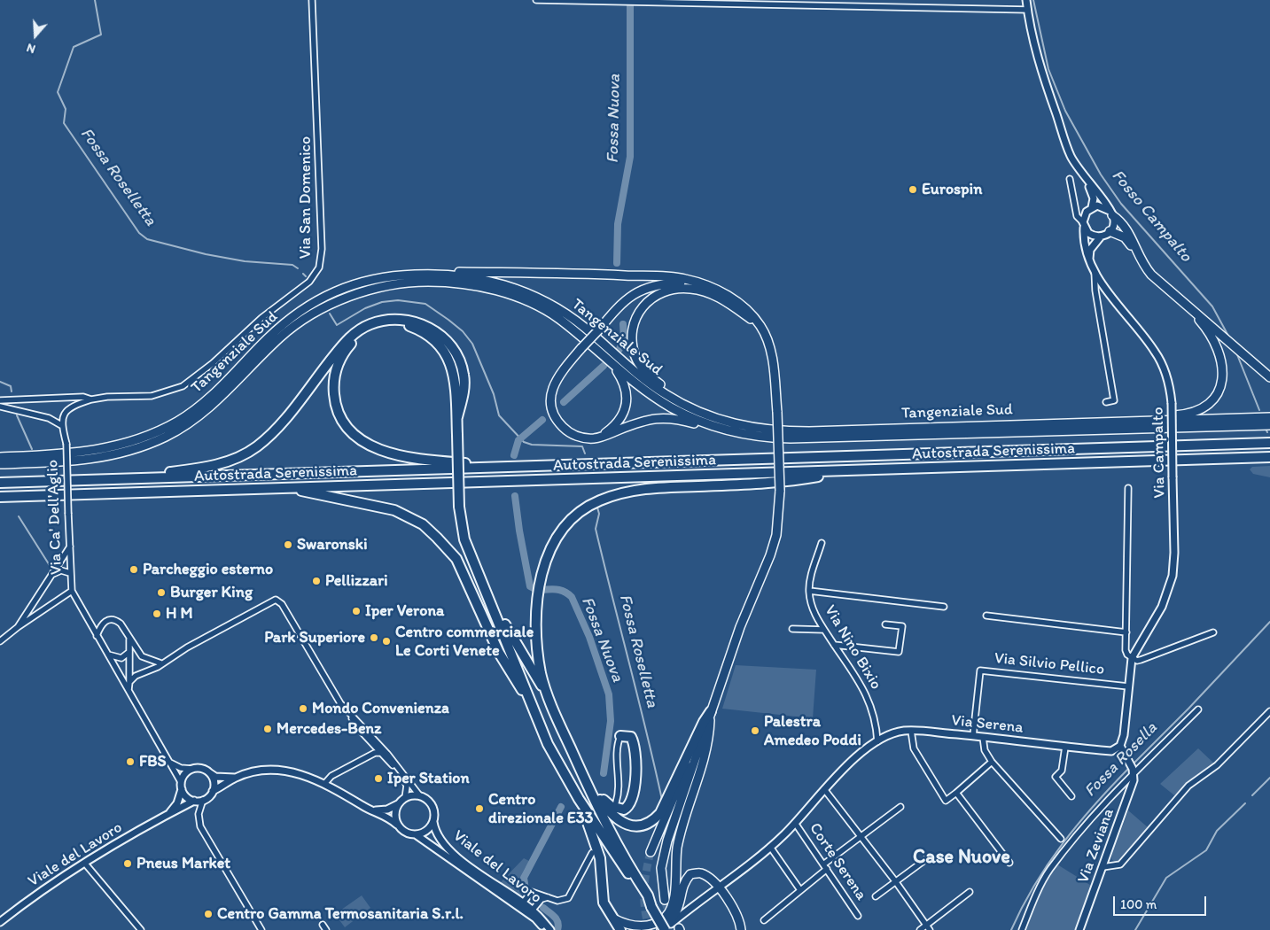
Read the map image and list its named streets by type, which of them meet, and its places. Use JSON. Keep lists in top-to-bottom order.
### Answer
{
  "streets": {
    "highway": ["Tangenziale Sud", "Autostrada Serenissima"],
    "street": [
      "Via San Domenico",
      "Via Campalto",
      "Via Ca' Dell'Aglio",
      "Via Nino Bixio",
      "Via Silvio Pellico",
      "Via Serena",
      "Via Zeviana",
      "Viale del Lavoro",
      "Corte Serena"
    ]
  },
  "crossings": [
    ["Via Nino Bixio", "Via Serena"],
    ["Via Silvio Pellico", "Via Serena"],
    ["Via Serena", "Corte Serena"]
  ],
  "districts": ["Case Nuove"],
  "water": [
    "Fossa Nuova",
    "Fossa Roselletta",
    "Fosso Campalto",
    "Fossa Rosella"
  ],
  "places": [
    "Eurospin",
    "Swaronski",
    "Parcheggio esterno",
    "Pellizzari",
    "Burger King",
    "Iper Verona",
    "H M",
    "Park Superiore",
    "Centro commerciale Le Corti Venete",
    "Mondo Convenienza",
    "Mercedes-Benz",
    "Palestra Amedeo Poddi",
    "FBS",
    "Iper Station",
    "Centro direzionale E33",
    "Pneus Market",
    "Centro Gamma Termosanitaria S.r.l."
  ],
  "scale_bar": "100 m",
  "north": "bottom"
}
